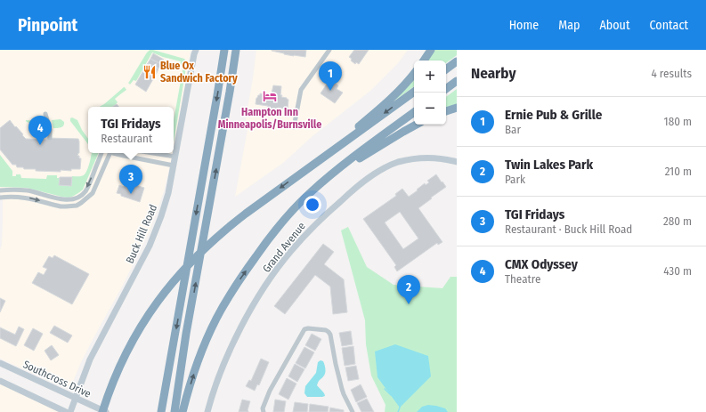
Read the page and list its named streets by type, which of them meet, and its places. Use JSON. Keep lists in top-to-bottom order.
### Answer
{
  "streets": {
    "street": ["Buck Hill Road", "Grand Avenue", "Southcross Drive"]
  },
  "crossings": [
    ["Buck Hill Road", "Southcross Drive"]
  ],
  "places": {
    "restaurant": ["Blue Ox Sandwich Factory"],
    "hotel": ["Hampton Inn Minneapolis/Burnsville"]
  },
  "page": {
    "header": "Pinpoint",
    "nav": [
      "Home",
      "Map",
      "About",
      "Contact"
    ],
    "heading": ["Nearby", "4 results"],
    "map_buttons": ["+", "−"],
    "pins": [
      "1",
      "4",
      "3",
      "2"
    ],
    "list": [
      {
        "mark": "1",
        "name": "Ernie Pub & Grille",
        "note": "Bar",
        "value": "180 m"
      },
      {
        "mark": "2",
        "name": "Twin Lakes Park",
        "note": "Park",
        "value": "210 m"
      },
      {
        "mark": "3",
        "name": "TGI Fridays",
        "note": "Restaurant · Buck Hill Road",
        "value": "280 m"
      },
      {
        "mark": "4",
        "name": "CMX Odyssey",
        "note": "Theatre",
        "value": "430 m"
      }
    ],
    "popup": ["TGI Fridays", "Restaurant"]
  }
}
